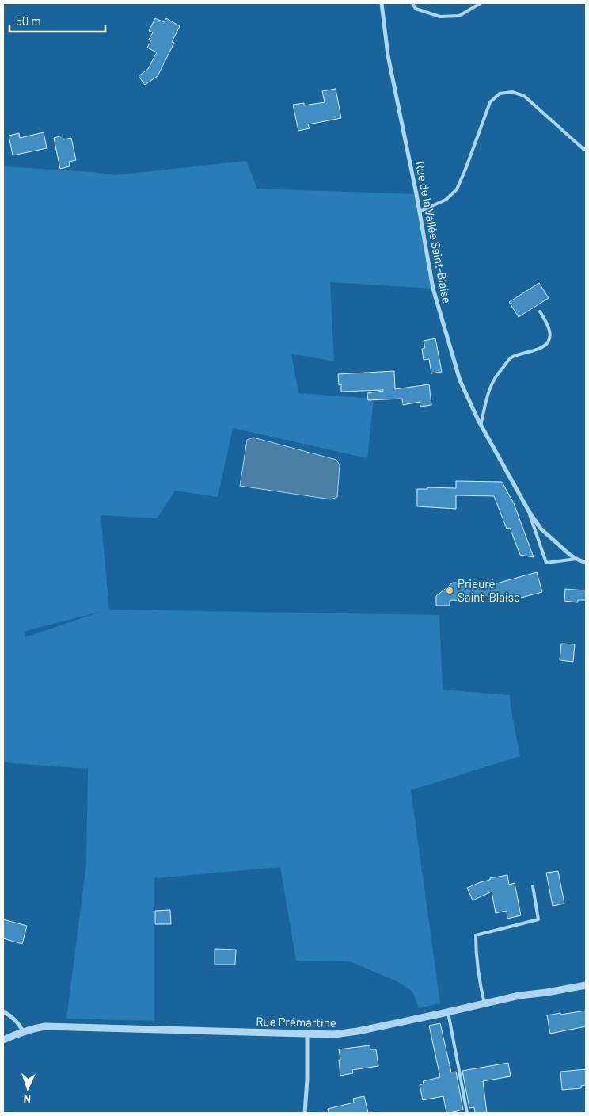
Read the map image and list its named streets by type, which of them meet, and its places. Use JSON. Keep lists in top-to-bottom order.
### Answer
{
  "streets": {
    "street": ["Rue de la Vallée Saint-Blaise", "Rue Prémartine"]
  },
  "places": ["Prieuré Saint-Blaise"],
  "scale_bar": "50 m",
  "north": "bottom"
}
